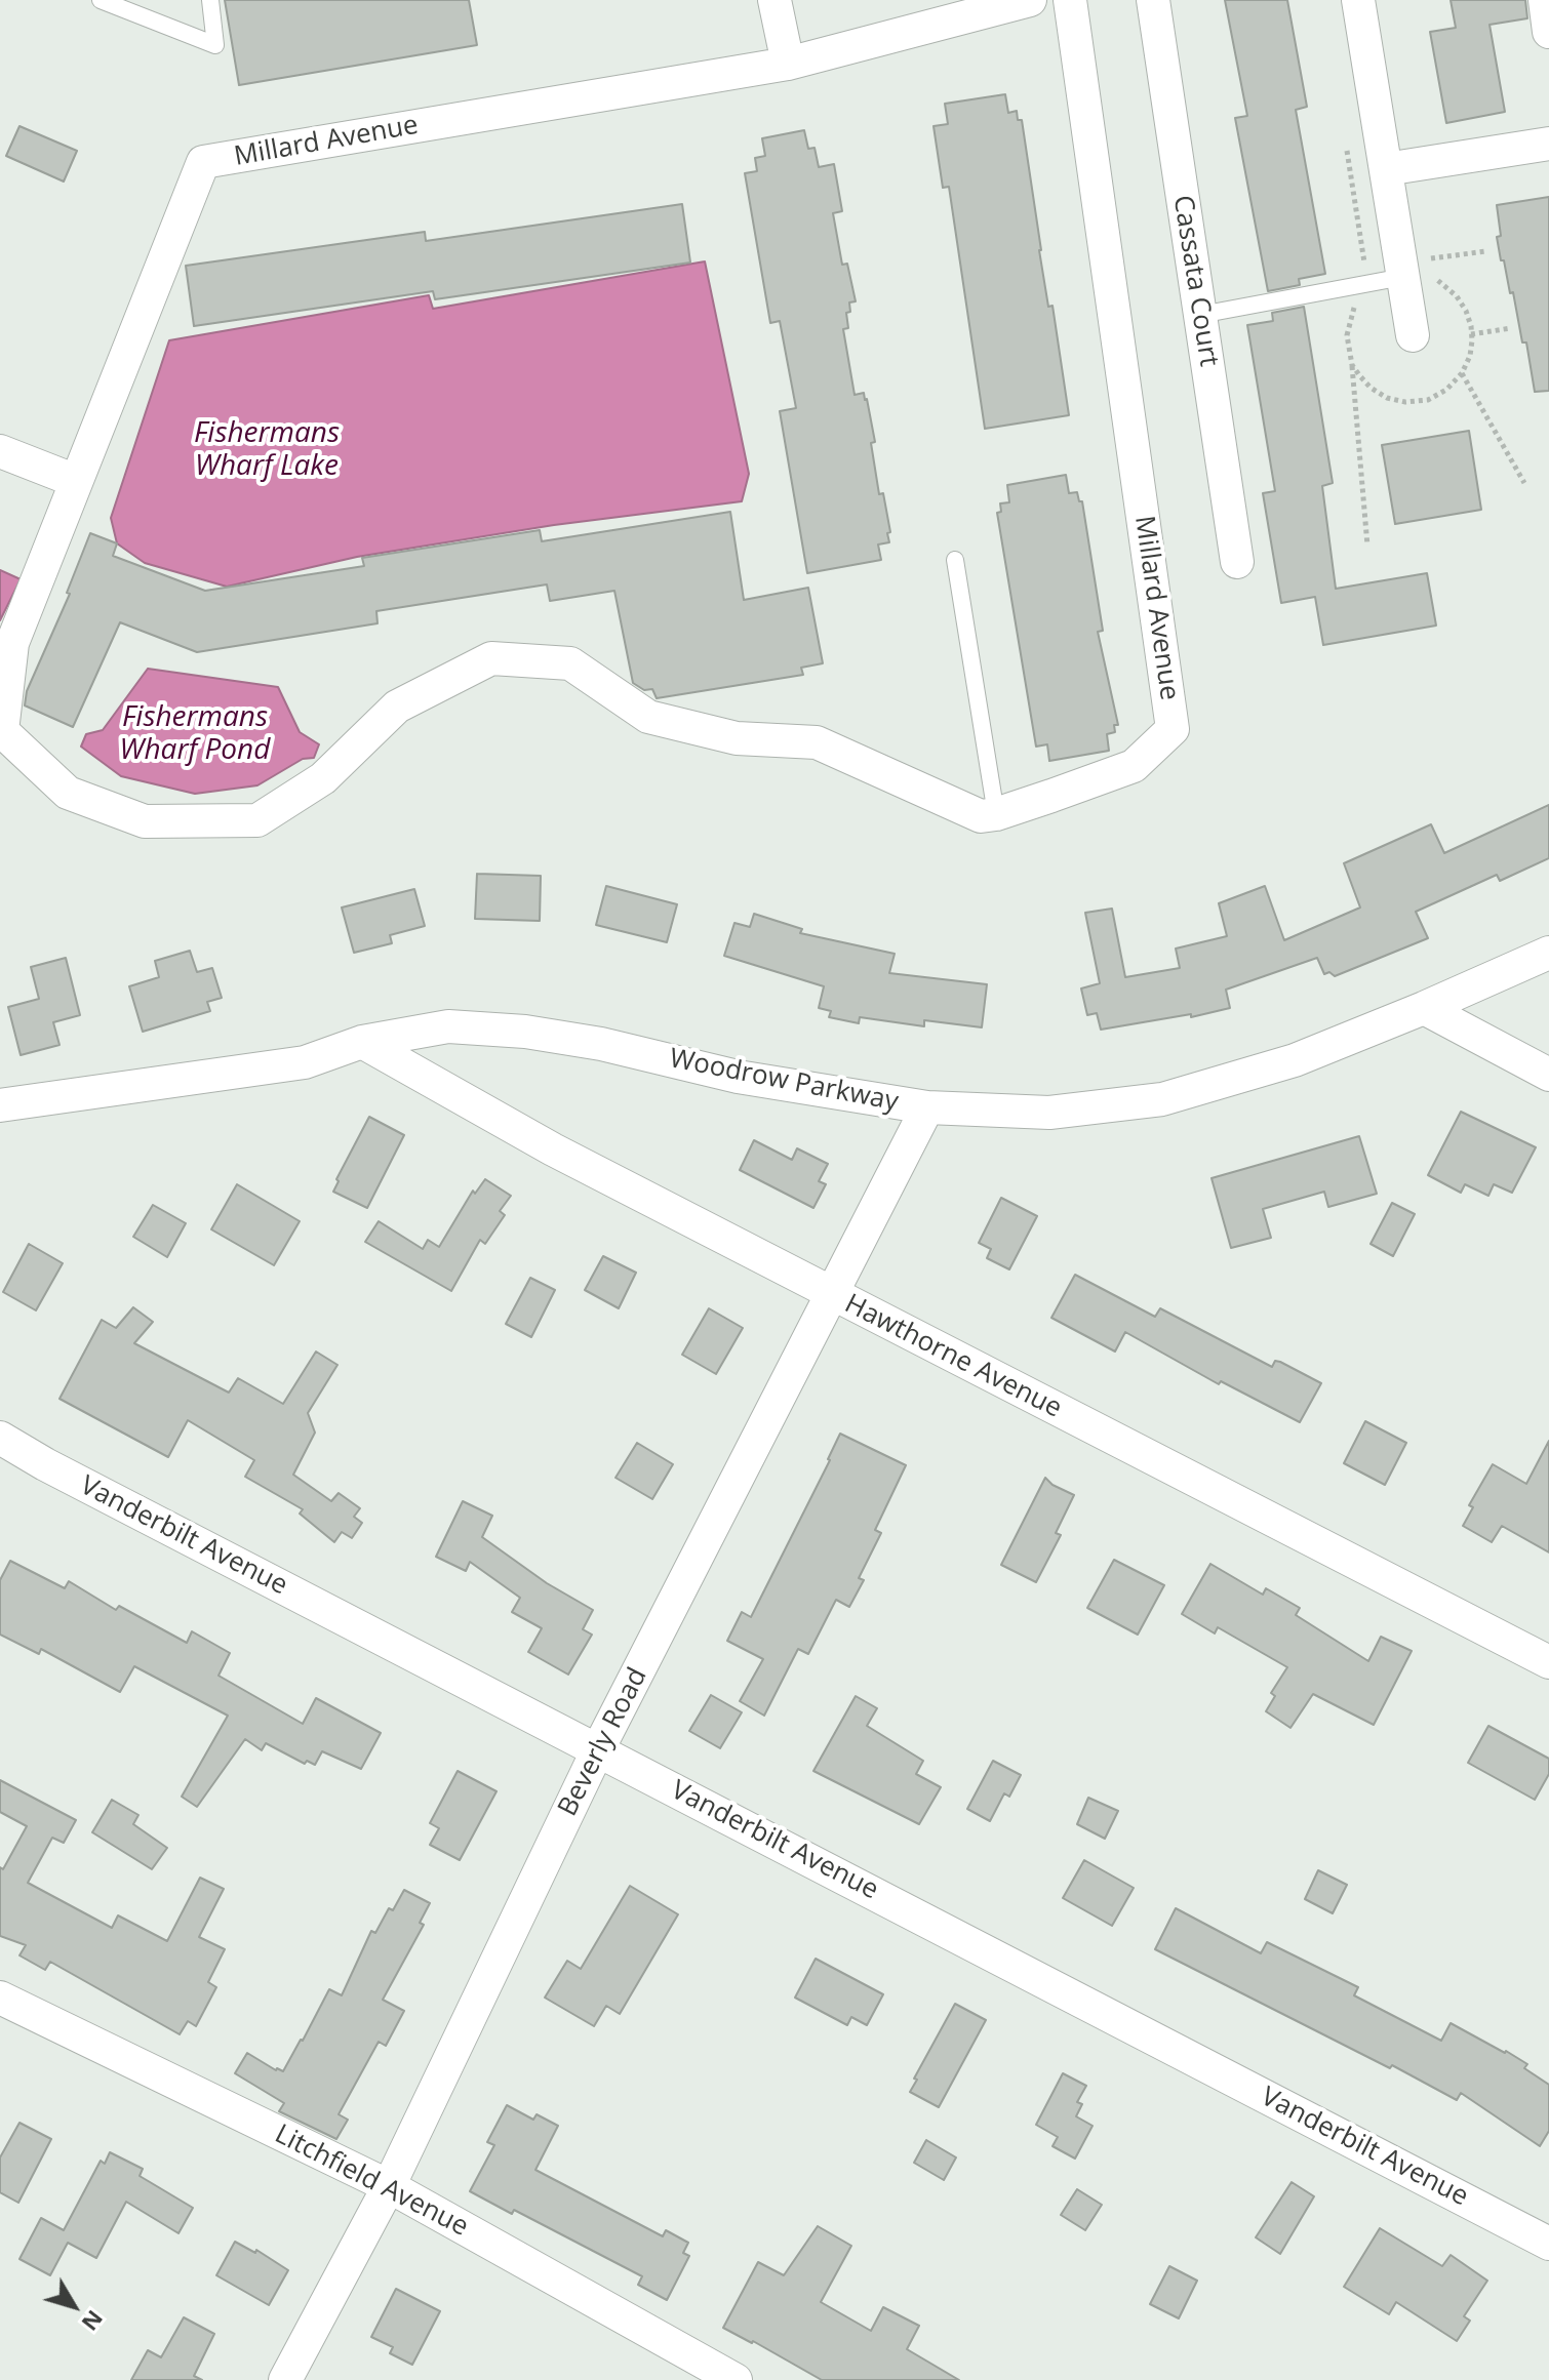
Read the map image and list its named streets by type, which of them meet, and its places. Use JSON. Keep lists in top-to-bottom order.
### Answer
{
  "streets": {
    "street": [
      "Millard Avenue",
      "Cassata Court",
      "Woodrow Parkway",
      "Hawthorne Avenue",
      "Vanderbilt Avenue",
      "Beverly Road",
      "Litchfield Avenue"
    ]
  },
  "crossings": [
    ["Woodrow Parkway", "Hawthorne Avenue"],
    ["Woodrow Parkway", "Beverly Road"],
    ["Hawthorne Avenue", "Beverly Road"],
    ["Vanderbilt Avenue", "Beverly Road"],
    ["Beverly Road", "Litchfield Avenue"]
  ],
  "water": ["Fishermans Wharf Lake", "Fishermans Wharf Pond"],
  "north": "bottom right"
}
